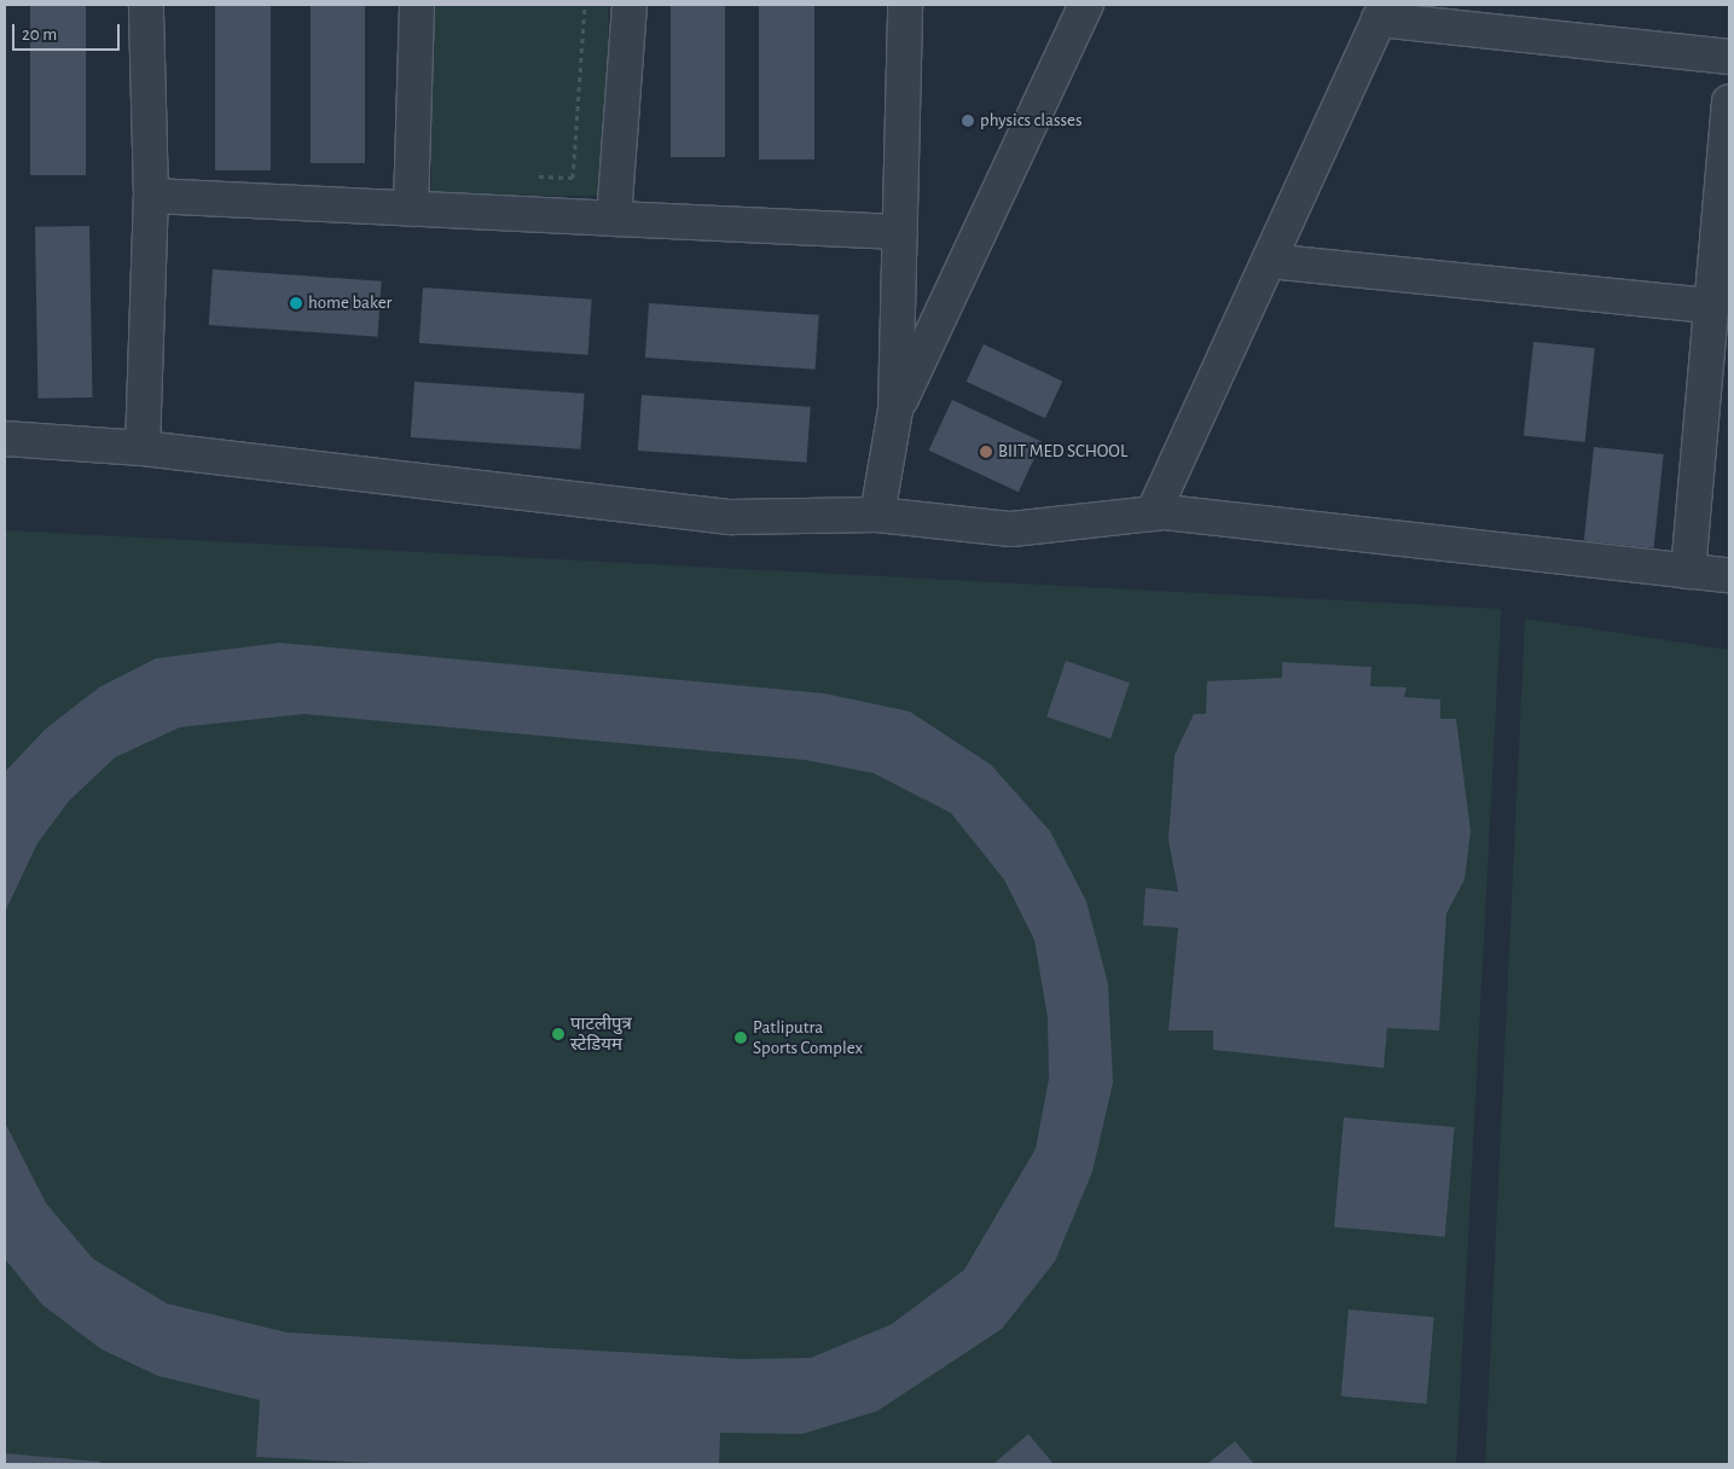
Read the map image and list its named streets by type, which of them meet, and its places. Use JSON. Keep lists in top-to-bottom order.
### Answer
{
  "places": [
    "physics classes",
    "home baker",
    "BIIT MED SCHOOL",
    "पाटलीपुत्र स्टेडियम",
    "Patliputra Sports Complex"
  ],
  "scale_bar": "20 m"
}
